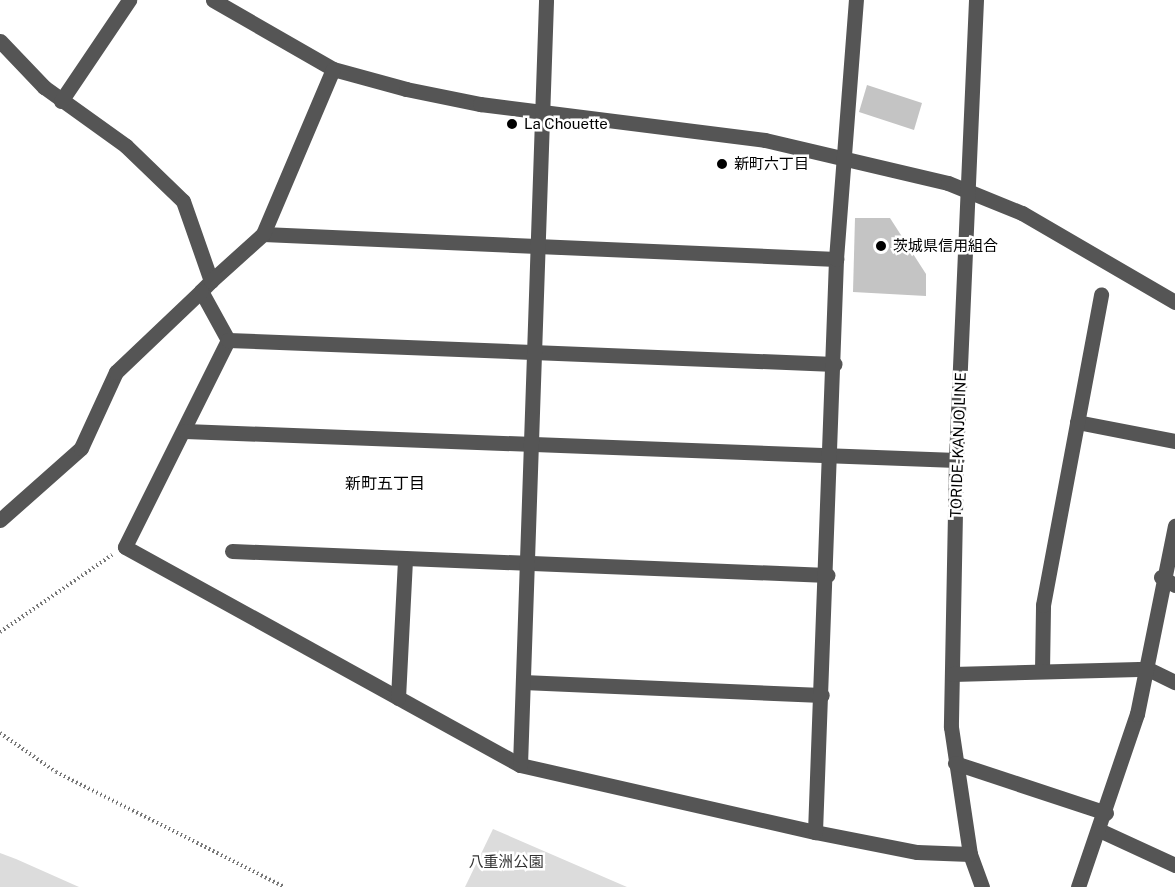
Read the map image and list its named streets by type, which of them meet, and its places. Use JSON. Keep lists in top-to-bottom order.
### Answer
{
  "streets": {
    "street": ["TORIDE-KANJO LINE"]
  },
  "districts": ["新町五丁目"],
  "parks": ["八重洲公園"],
  "places": ["La Chouette", "新町六丁目", "茨城県信用組合"]
}
